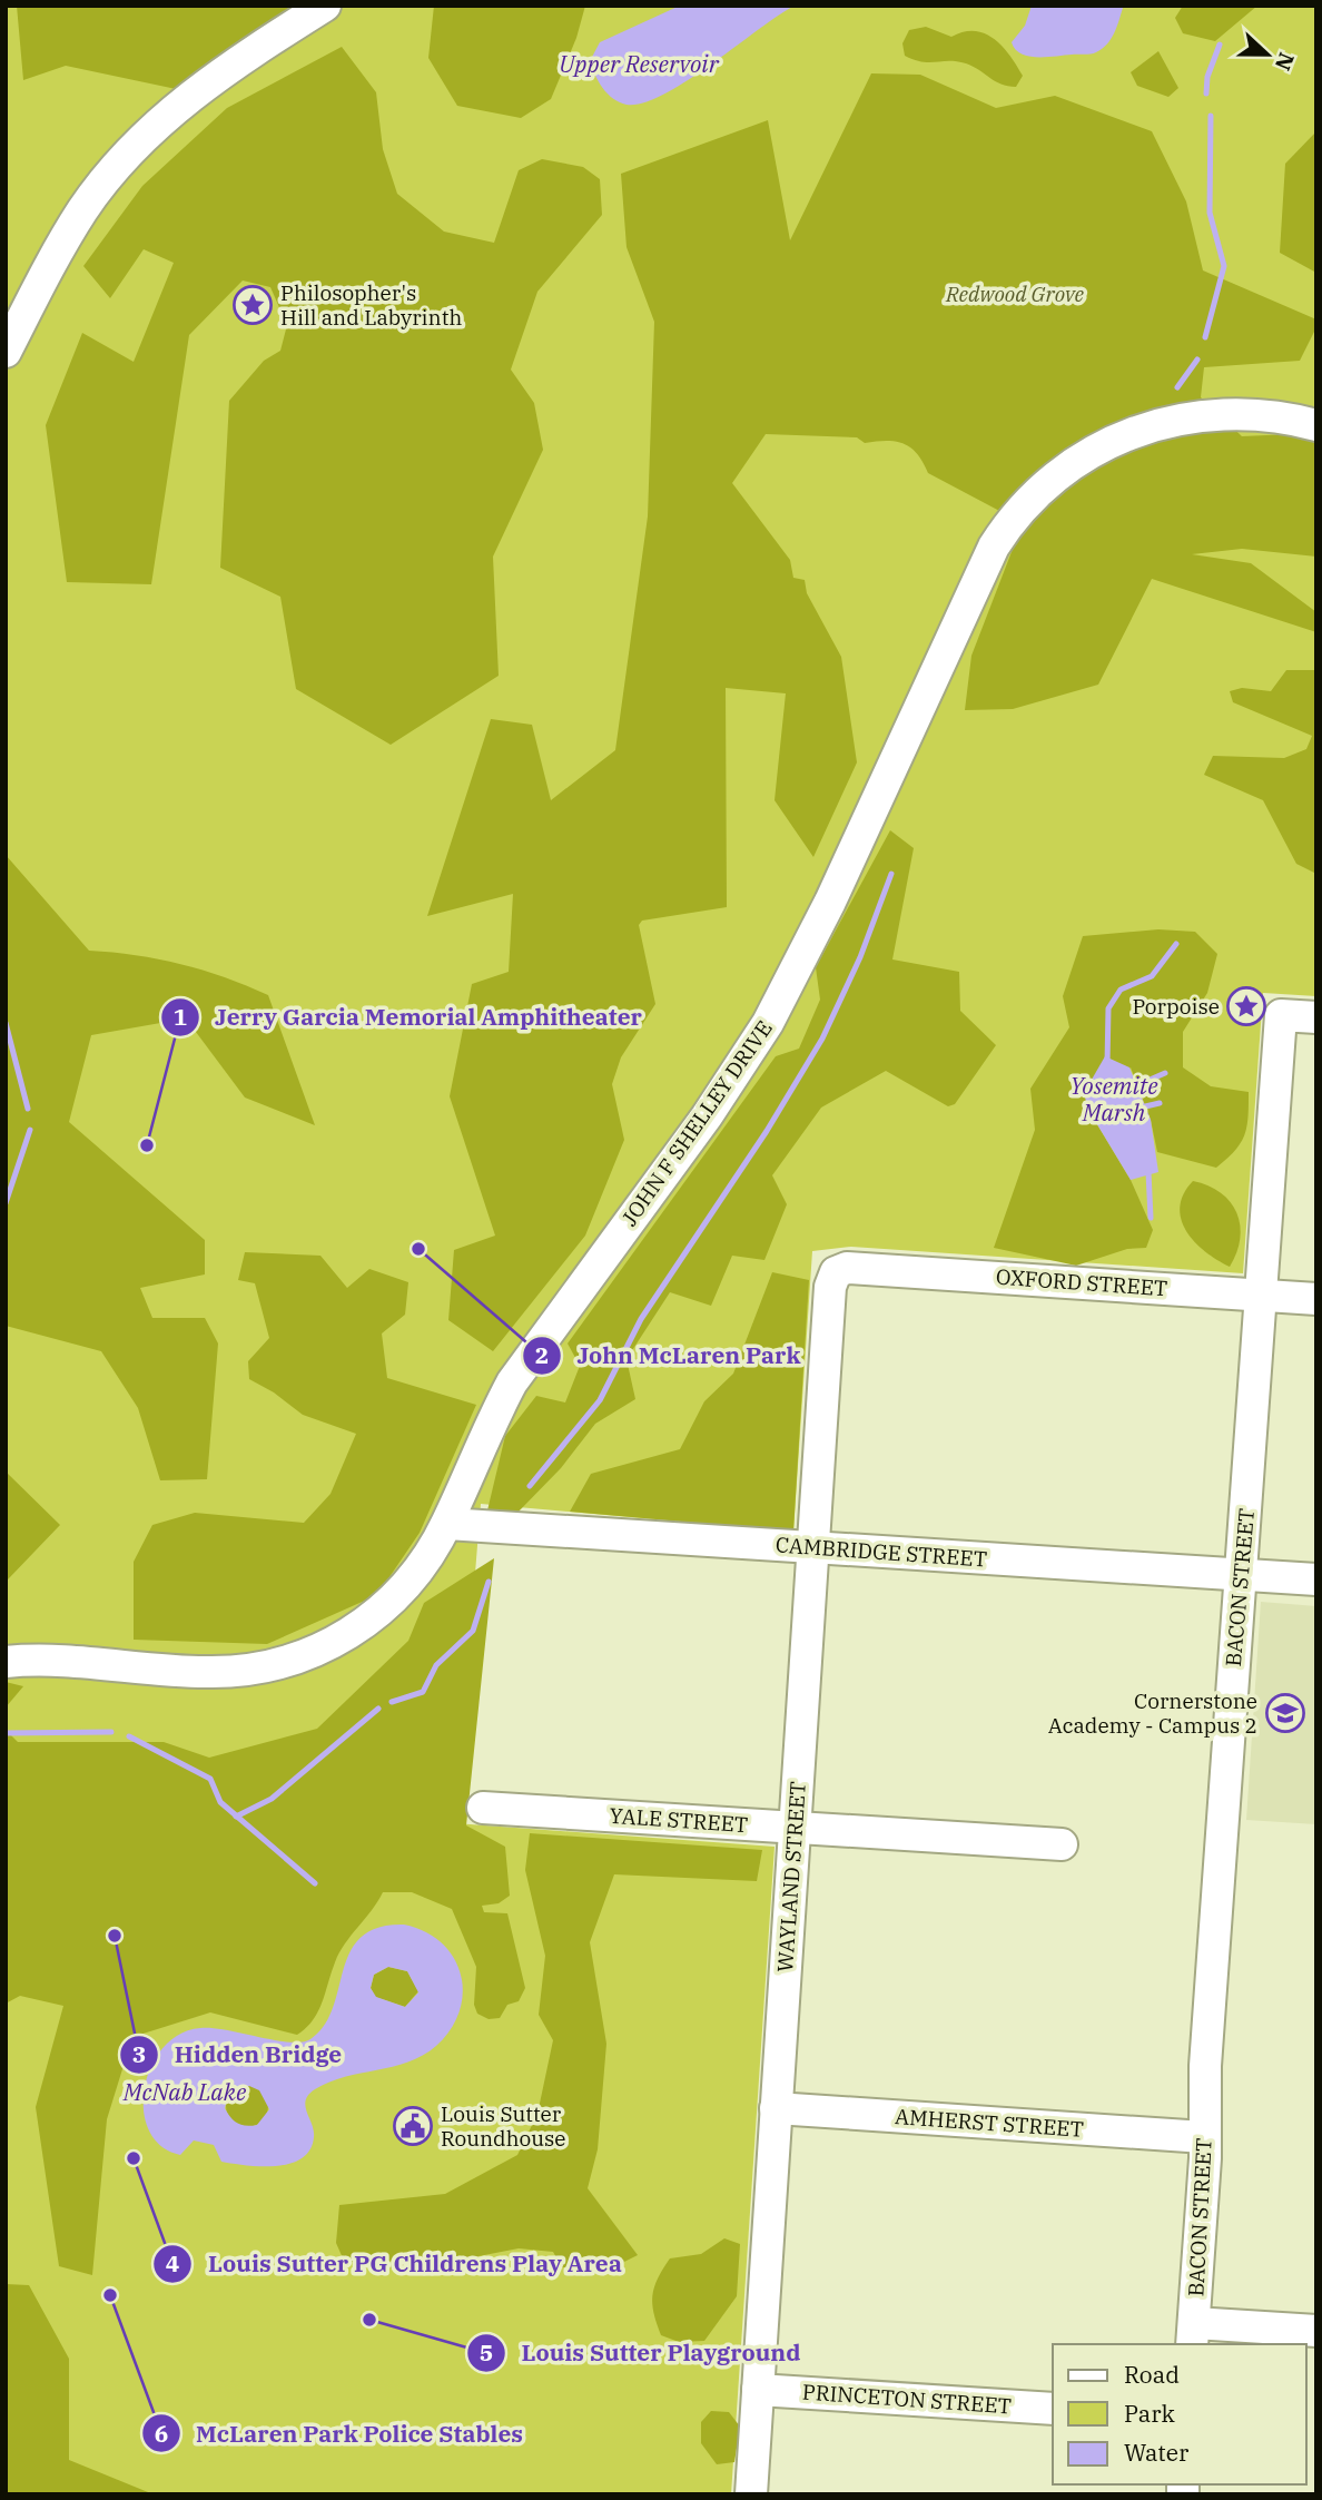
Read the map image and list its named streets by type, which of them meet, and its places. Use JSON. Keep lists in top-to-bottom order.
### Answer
{
  "streets": {
    "street": [
      "JOHN F SHELLEY DRIVE",
      "OXFORD STREET",
      "CAMBRIDGE STREET",
      "BACON STREET",
      "YALE STREET",
      "WAYLAND STREET",
      "AMHERST STREET",
      "PRINCETON STREET"
    ]
  },
  "crossings": [
    ["JOHN F SHELLEY DRIVE", "CAMBRIDGE STREET"],
    ["OXFORD STREET", "BACON STREET"],
    ["OXFORD STREET", "WAYLAND STREET"],
    ["CAMBRIDGE STREET", "BACON STREET"],
    ["CAMBRIDGE STREET", "WAYLAND STREET"],
    ["BACON STREET", "AMHERST STREET"],
    ["YALE STREET", "WAYLAND STREET"],
    ["WAYLAND STREET", "AMHERST STREET"],
    ["WAYLAND STREET", "PRINCETON STREET"]
  ],
  "water": ["Upper Reservoir", "Yosemite Marsh", "McNab Lake"],
  "parks": ["Redwood Grove"],
  "places": {
    "place": ["Philosopher's Hill and Labyrinth", "Porpoise"],
    "other": [
      "Jerry Garcia Memorial Amphitheater",
      "John McLaren Park",
      "Hidden Bridge",
      "Louis Sutter PG Childrens Play Area",
      "McLaren Park Police Stables",
      "Louis Sutter Playground"
    ],
    "school or university": ["Cornerstone Academy - Campus 2"],
    "public building": ["Louis Sutter Roundhouse"]
  },
  "legend": ["Road", "Park", "Water"],
  "north": "right"
}
